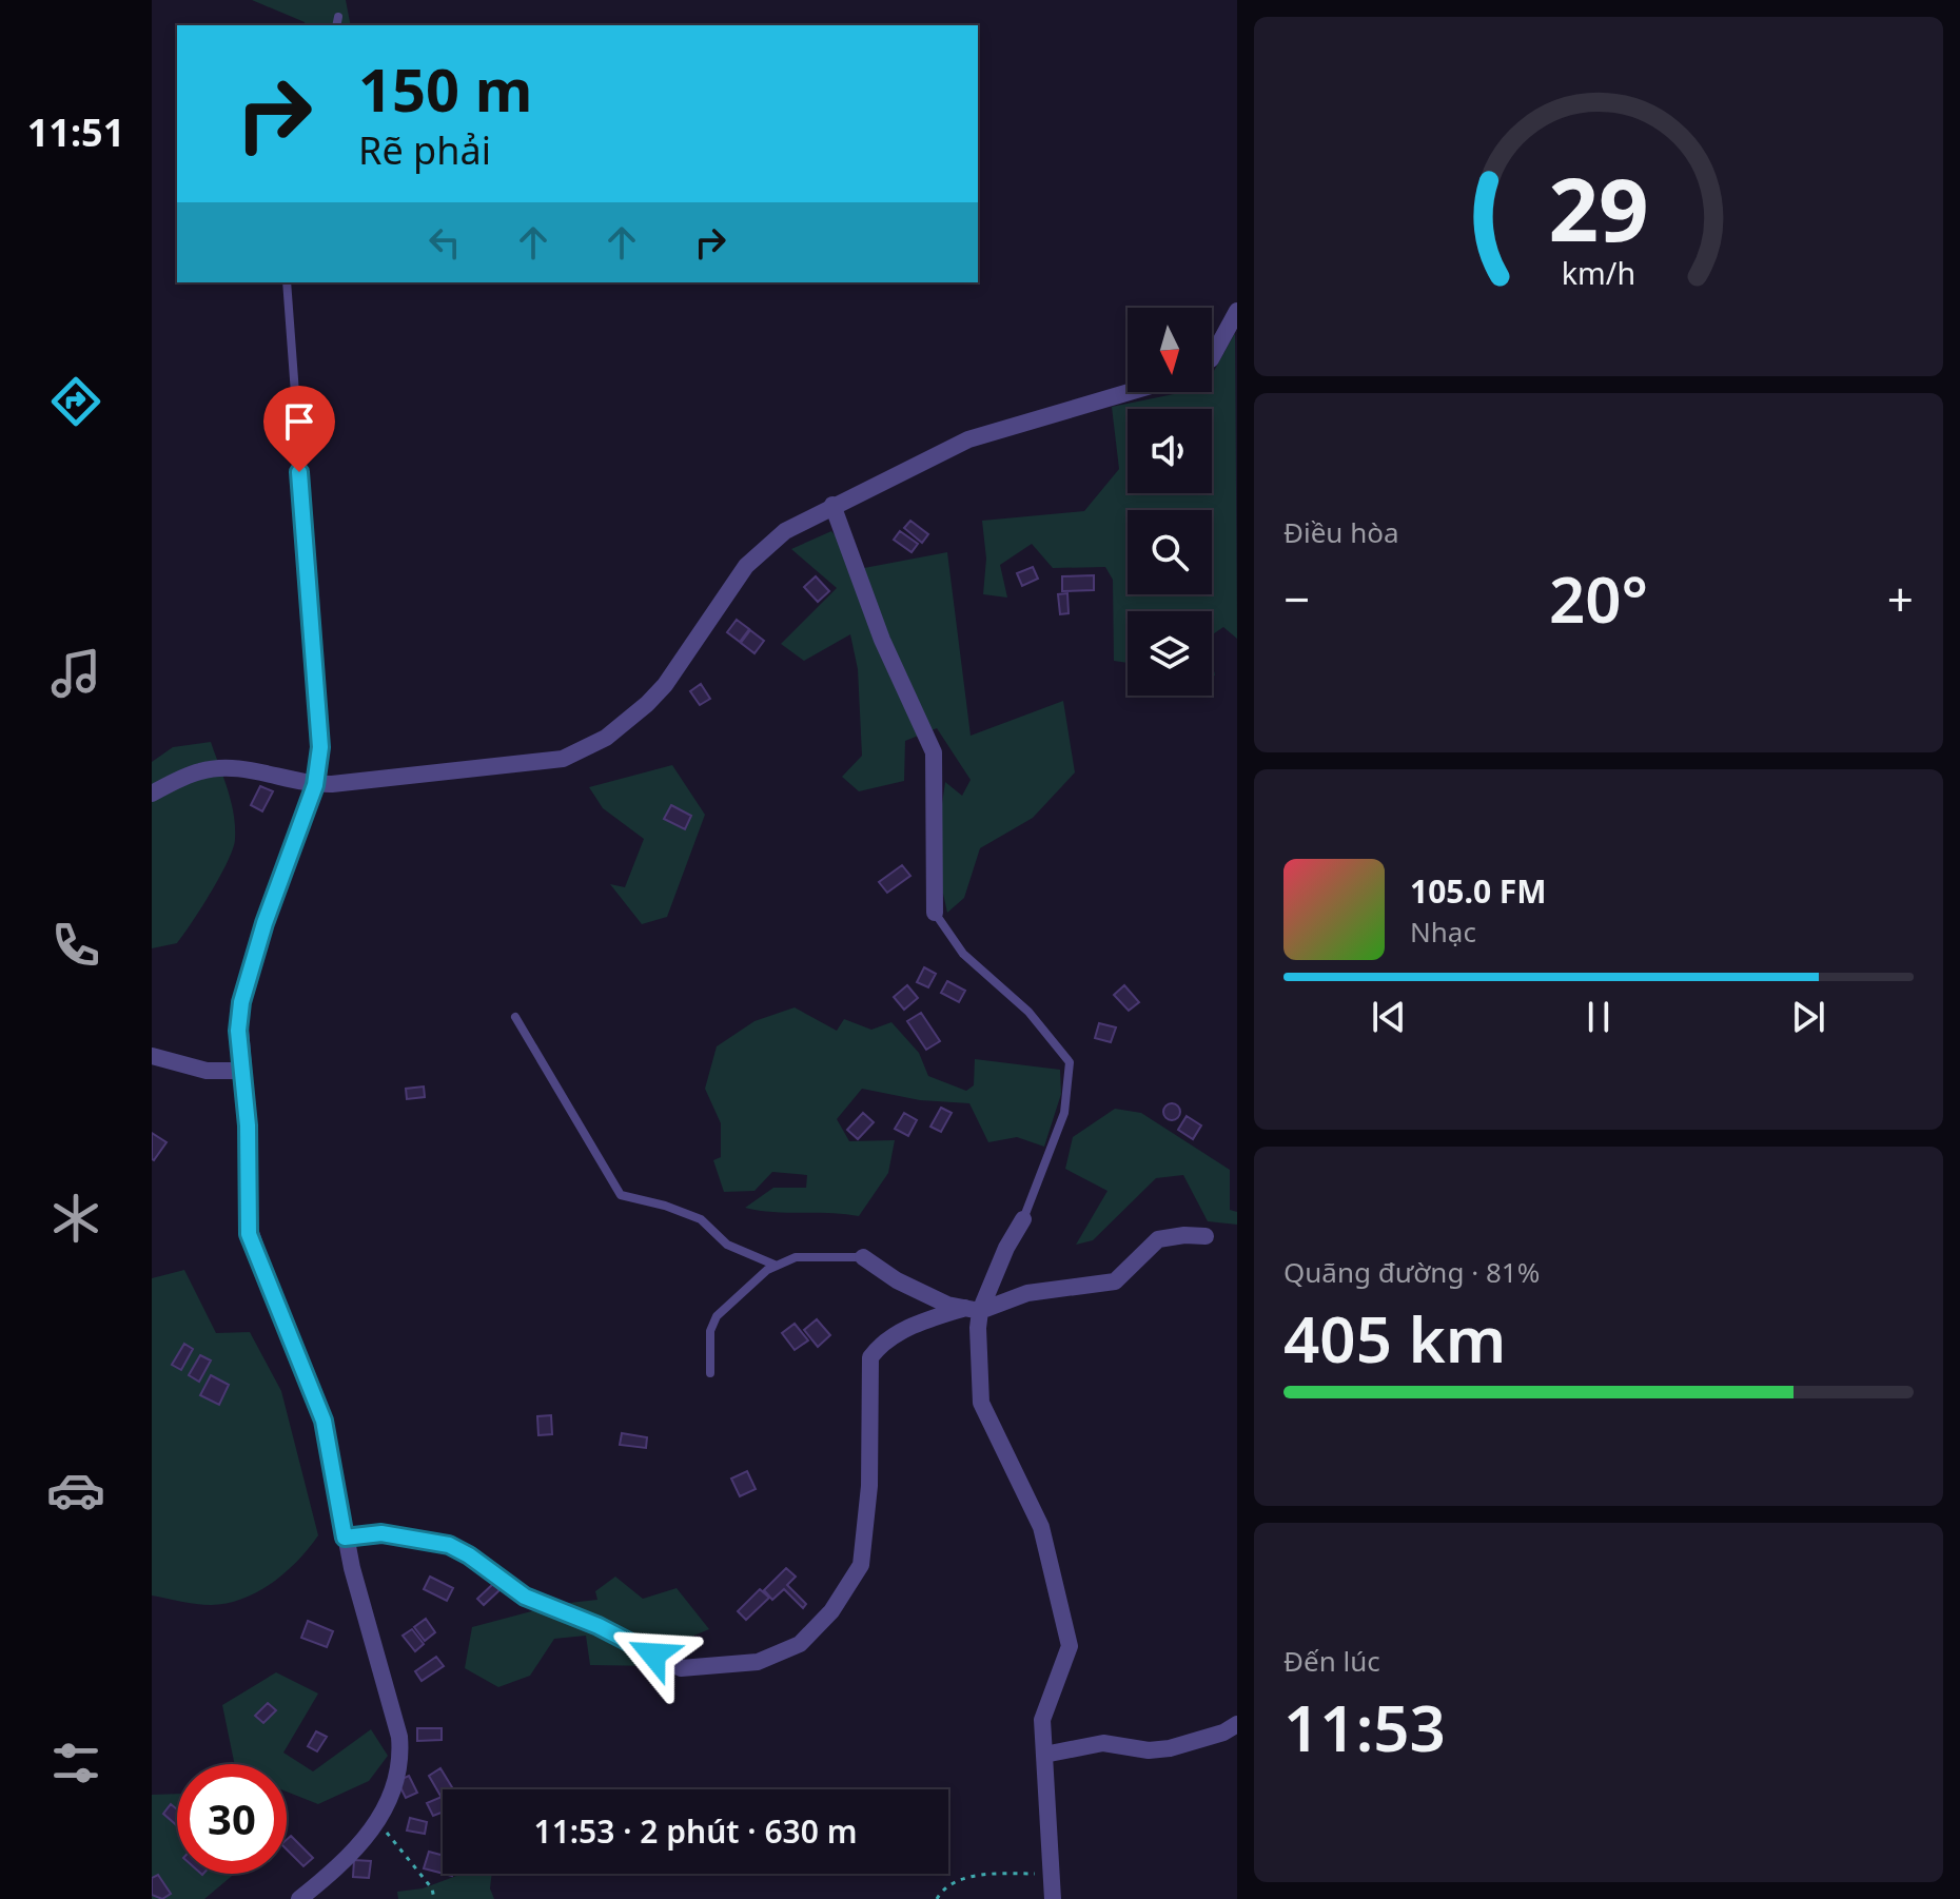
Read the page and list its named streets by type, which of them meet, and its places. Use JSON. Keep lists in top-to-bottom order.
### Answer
{
  "north": "bottom",
  "page": {
    "tabs": "11:51",
    "turn": ["150 m", "Rẽ phải"],
    "tile": [
      "Điều hòa",
      ["Quãng đường · 81%", "405 km"],
      ["Đến lúc", "11:53"]
    ],
    "heat": ["−", "20°", "+"],
    "song": ["105.0 FM", "Nhạc"],
    "limit": "30",
    "trip": "11:53 · 2 phút · 630 m",
    "gauge": ["29", "km/h"]
  }
}
